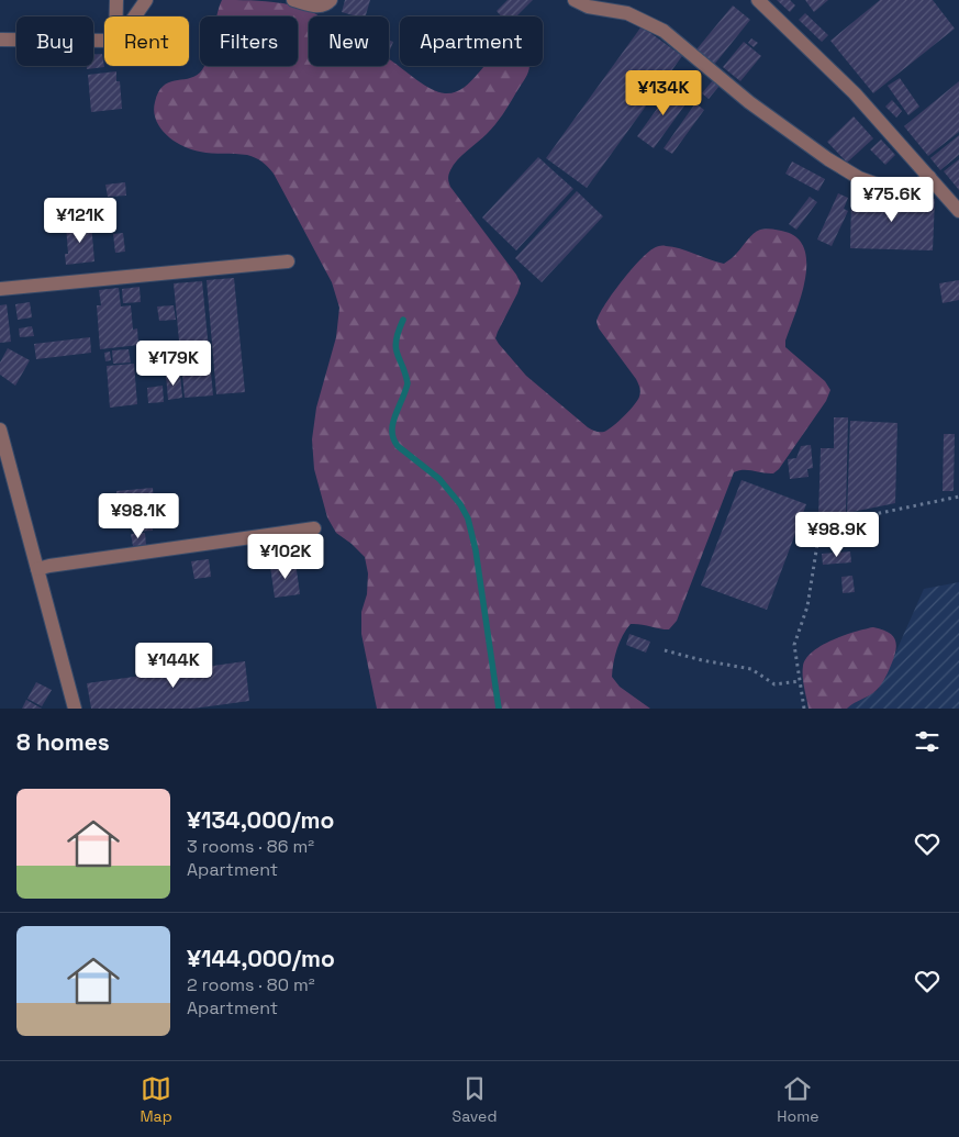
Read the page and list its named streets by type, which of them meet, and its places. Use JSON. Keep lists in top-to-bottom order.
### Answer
{
  "page": {
    "chip": [
      "Buy",
      "Rent",
      "Filters",
      "New",
      "Apartment"
    ],
    "price": [
      "¥134K",
      "¥75.6K",
      "¥121K",
      "¥179K",
      "¥98.1K",
      "¥98.9K",
      "¥102K",
      "¥144K"
    ],
    "heading": "8 homes",
    "list": [
      {
        "name": "¥134,000/mo",
        "note": "3 rooms · 86 m² · Apartment"
      },
      {
        "name": "¥144,000/mo",
        "note": "2 rooms · 80 m² · Apartment"
      }
    ],
    "tabs": ["Map", "Saved", "Home"]
  }
}
